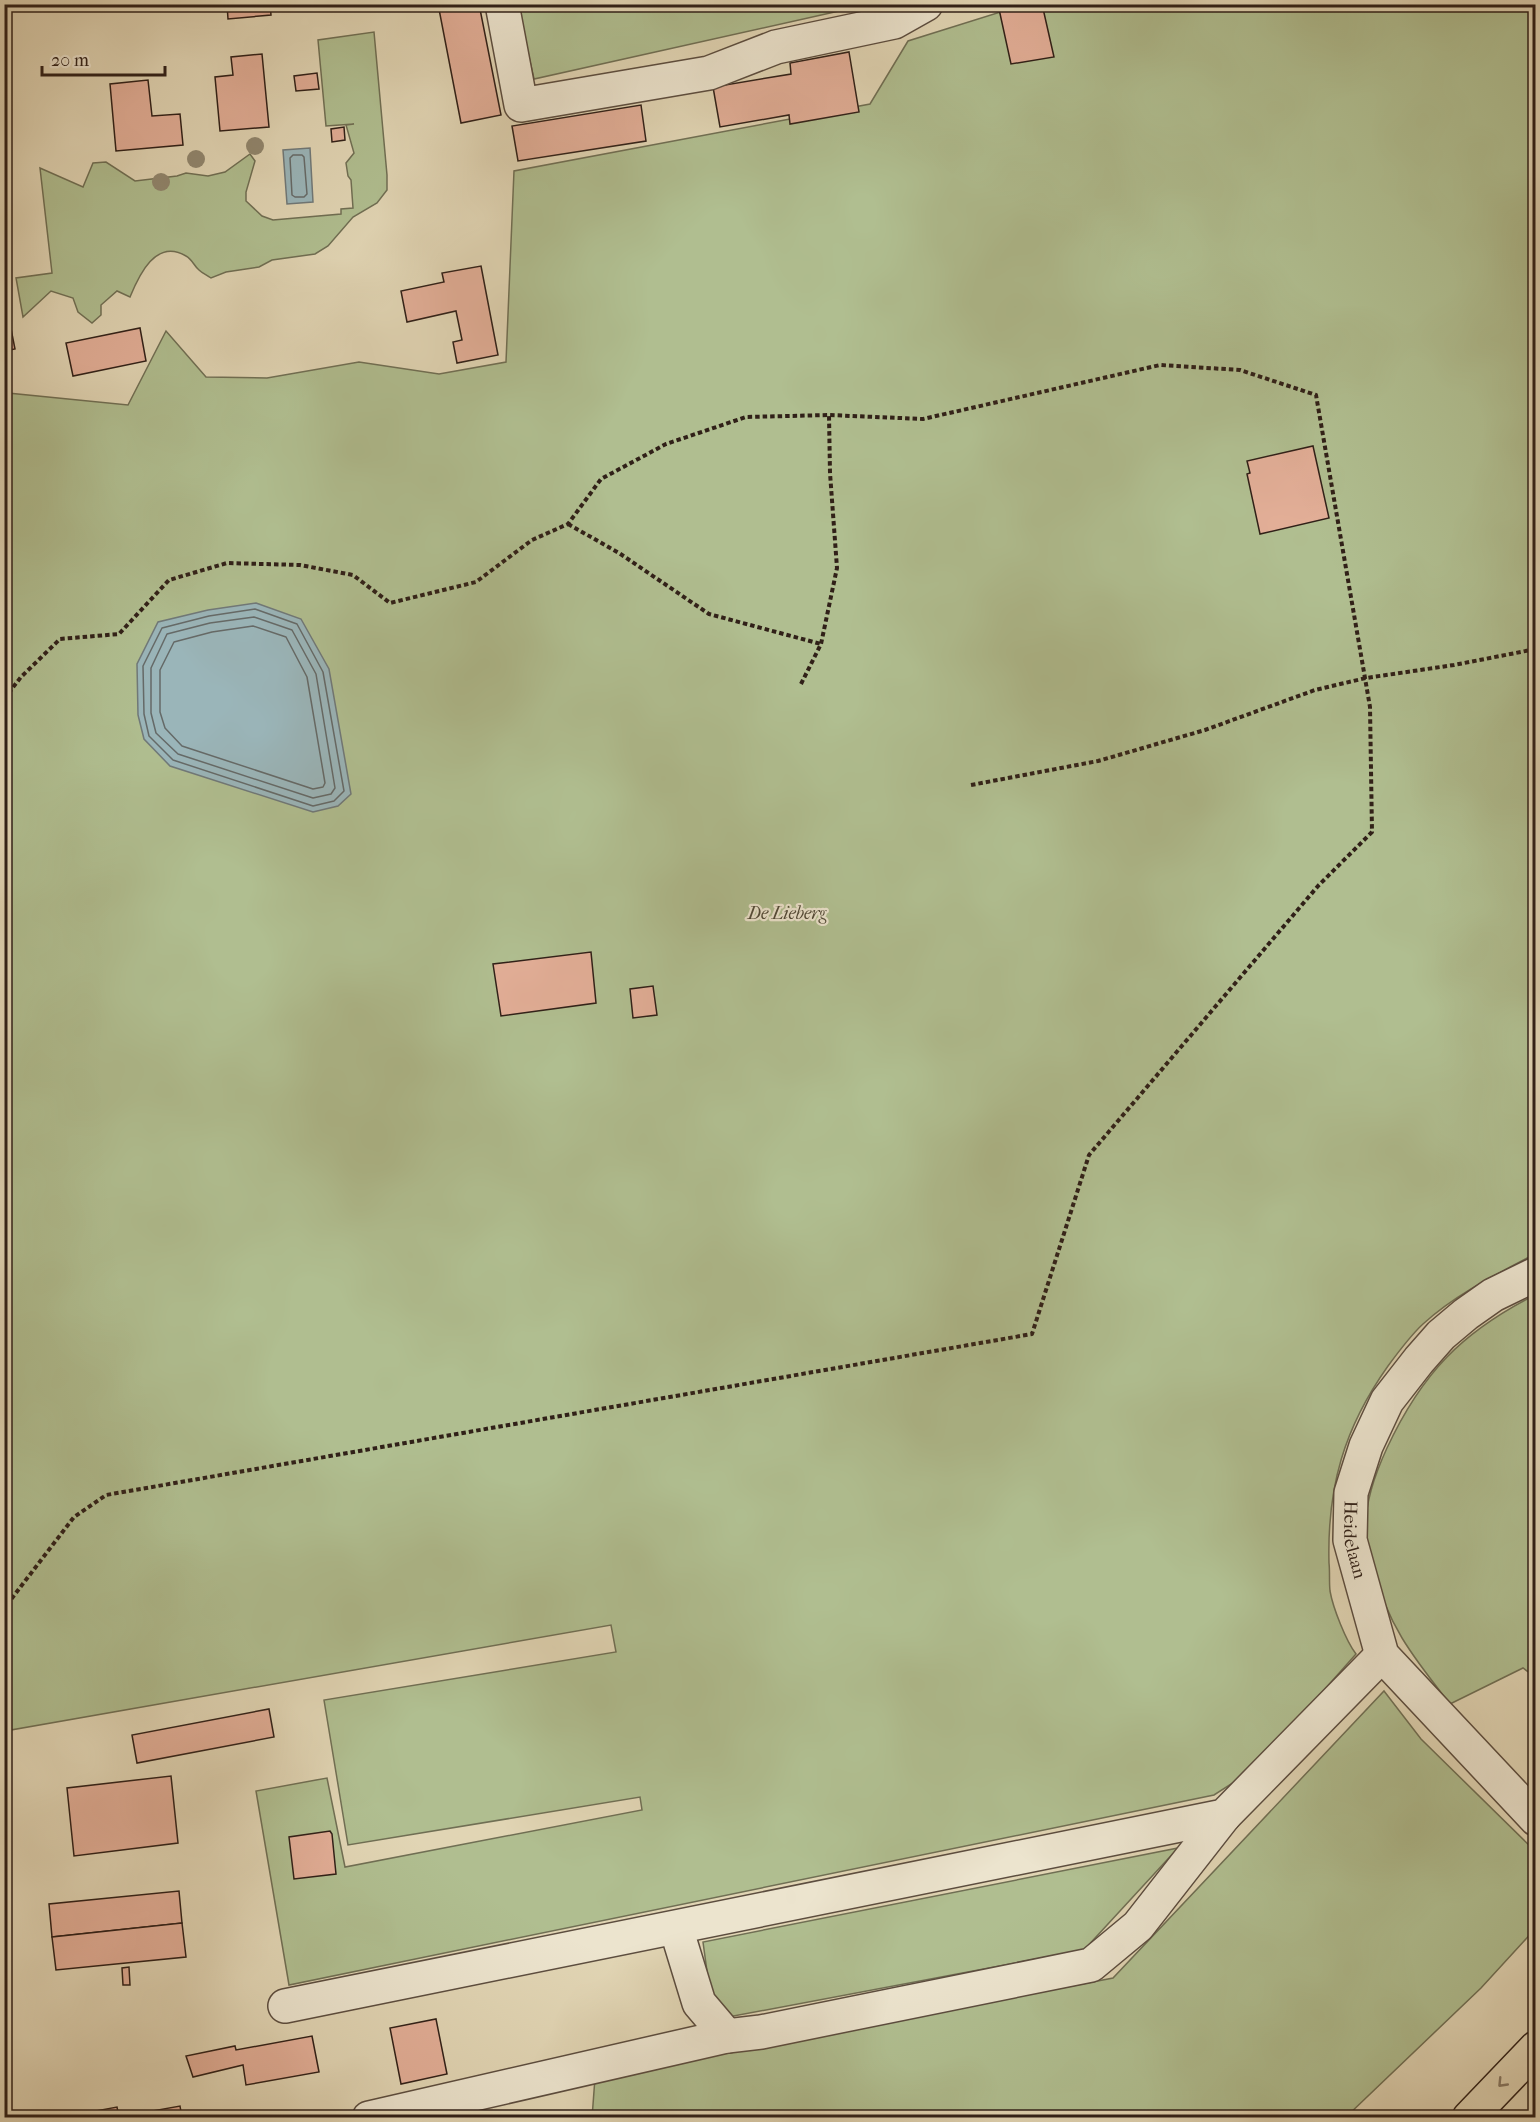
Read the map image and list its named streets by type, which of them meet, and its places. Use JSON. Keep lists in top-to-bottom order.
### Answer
{
  "streets": {
    "street": ["Heidelaan"]
  },
  "parks": ["De Lieberg"],
  "scale_bar": "20 m"
}
